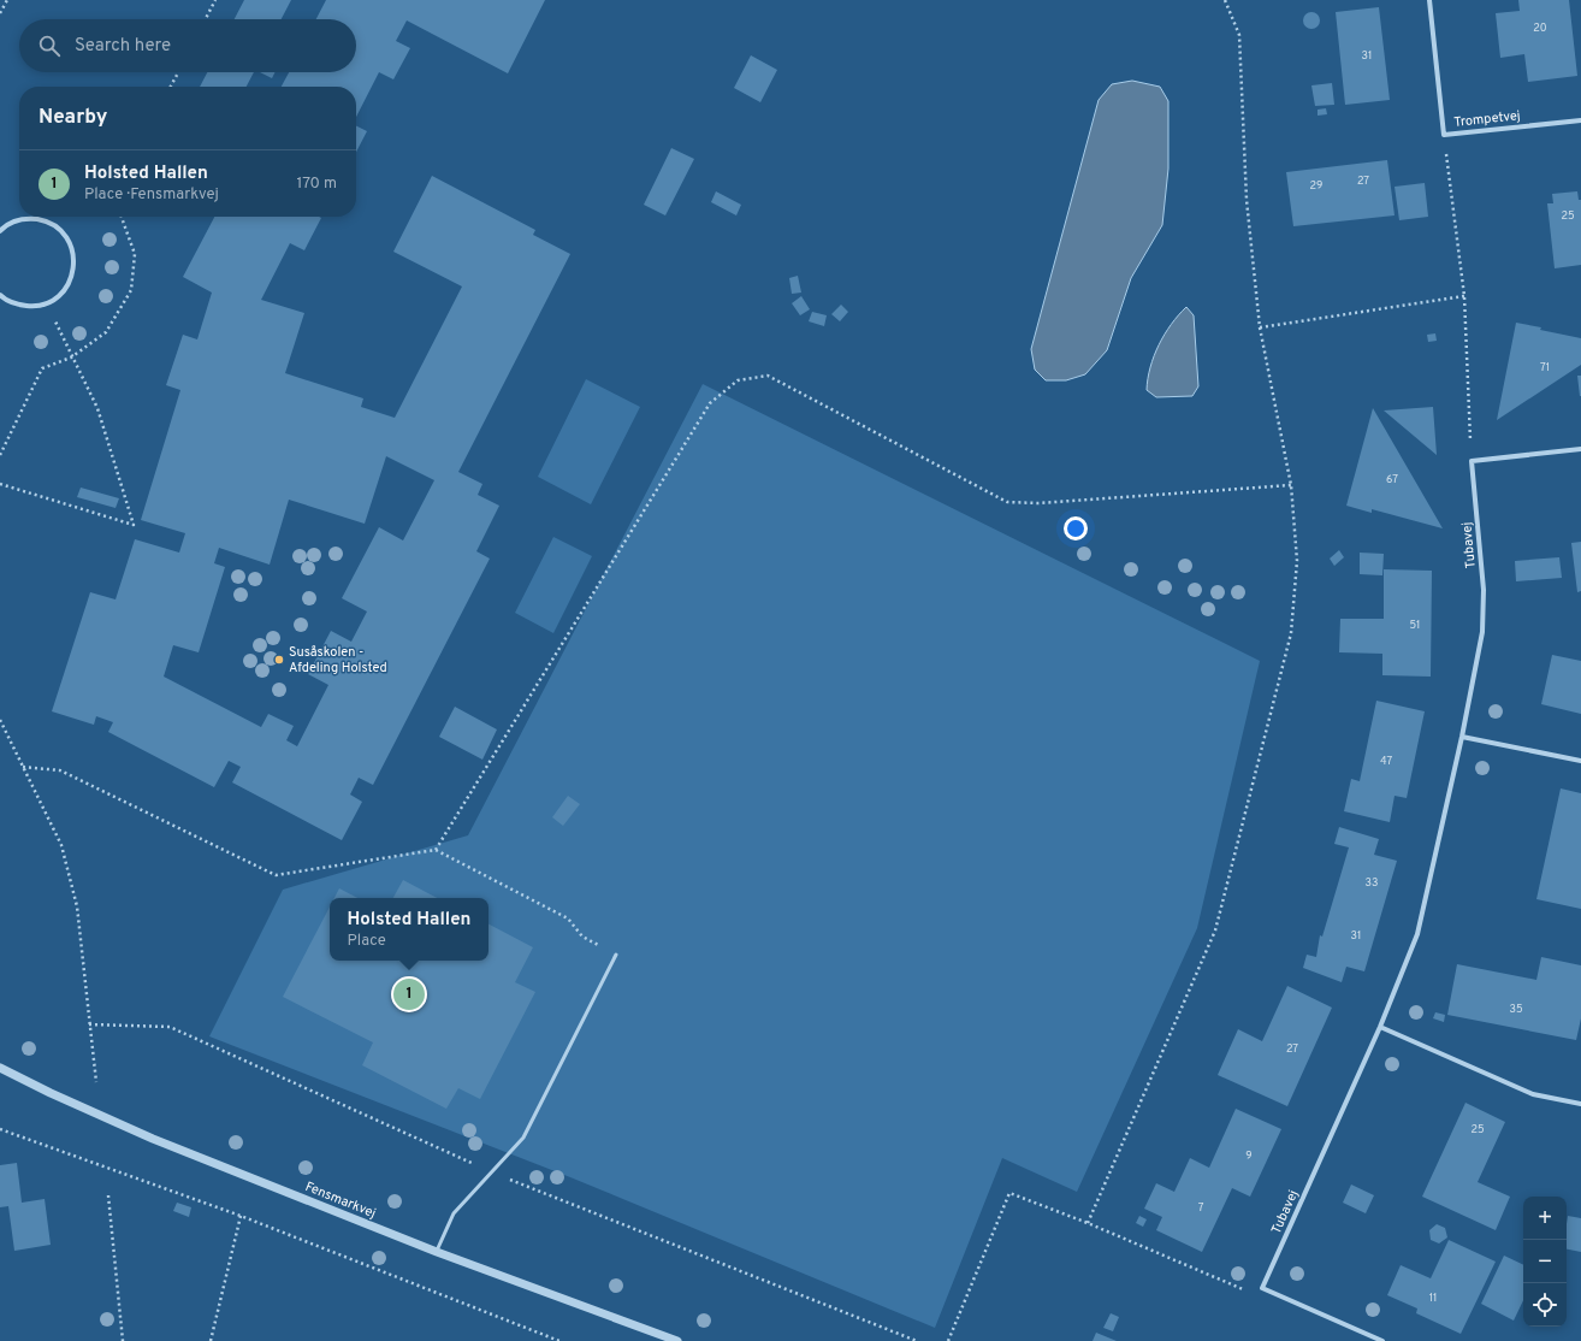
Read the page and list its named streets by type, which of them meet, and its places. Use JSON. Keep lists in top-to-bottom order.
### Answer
{
  "streets": {
    "street": ["Trompetvej", "Tubavej", "Fensmarkvej"]
  },
  "places": ["Susåskolen - Afdeling Holsted"],
  "house_numbers": [
    "20",
    "31",
    "27",
    "29",
    "25",
    "71",
    "67",
    "51",
    "47",
    "33",
    "31",
    "35",
    "27",
    "25",
    "9",
    "7",
    "11"
  ],
  "page": {
    "search": "Search here",
    "heading": "Nearby",
    "list": [
      {
        "mark": "1",
        "name": "Holsted Hallen",
        "note": "Place · Fensmarkvej",
        "value": "170 m"
      }
    ],
    "popup": ["Holsted Hallen", "Place"],
    "pins": "1",
    "map_buttons": ["+", "−"]
  }
}
